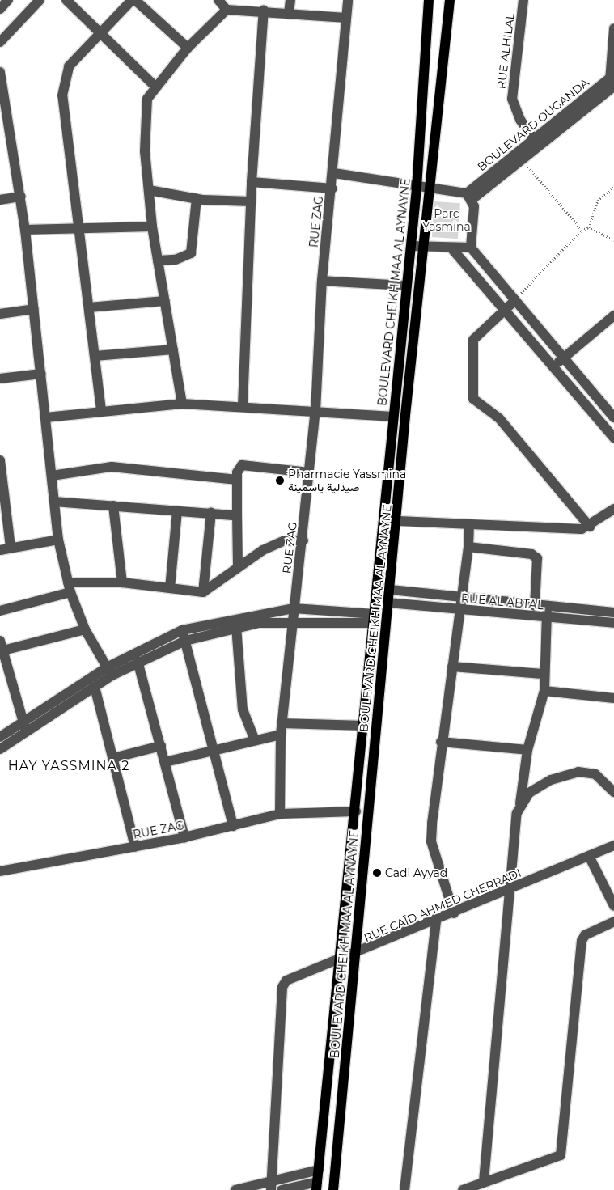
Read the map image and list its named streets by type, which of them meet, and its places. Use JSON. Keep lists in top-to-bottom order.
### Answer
{
  "streets": {
    "main road": ["BOULEVARD CHEIKH MAA AL AYNAYNE"],
    "street": [
      "RUE ALHILAL",
      "BOULEVARD OUGANDA",
      "RUE ZAG",
      "RUE AL ABTAL",
      "RUE CAÏD AHMED CHERRADI"
    ]
  },
  "crossings": [
    ["RUE ALHILAL", "BOULEVARD OUGANDA"],
    ["BOULEVARD CHEIKH MAA AL AYNAYNE", "RUE AL ABTAL"],
    ["BOULEVARD CHEIKH MAA AL AYNAYNE", "RUE CAÏD AHMED CHERRADI"]
  ],
  "districts": ["HAY YASSMINA 2"],
  "parks": ["Parc Yasmina"],
  "places": ["Pharmacie Yassmina صيدلية ياسمينة", "Cadi Ayyad"]
}
